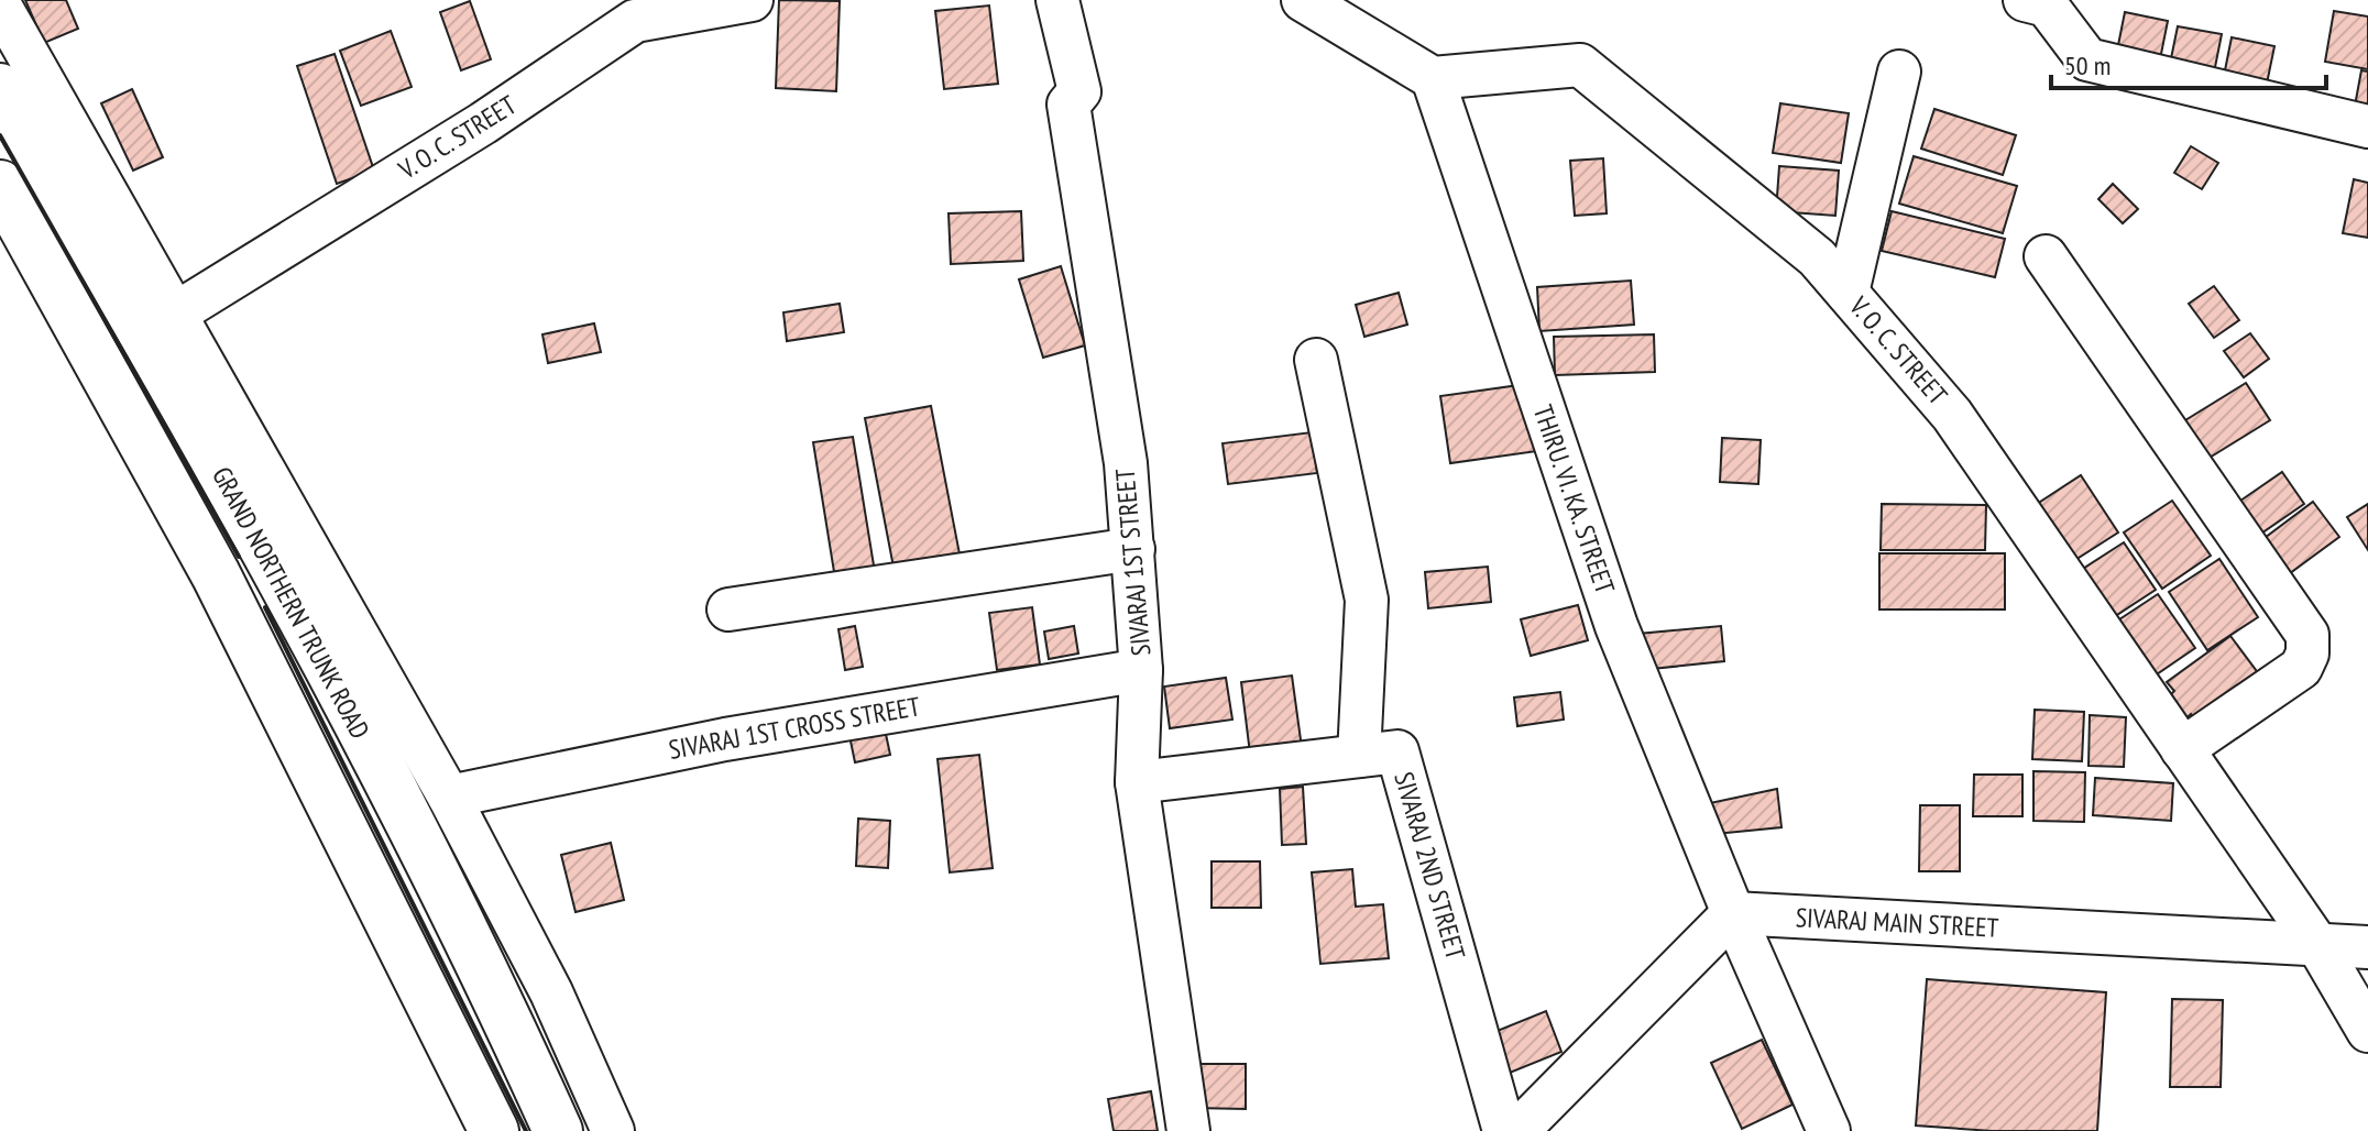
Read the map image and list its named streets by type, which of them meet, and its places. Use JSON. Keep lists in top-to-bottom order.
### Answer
{
  "streets": {
    "highway": ["GRAND NORTHERN TRUNK ROAD"],
    "street": [
      "V. O. C. STREET",
      "THIRU. VI. KA. STREET",
      "SIVARAJ 1ST STREET",
      "SIVARAJ 1ST CROSS STREET",
      "SIVARAJ 2ND STREET",
      "SIVARAJ MAIN STREET"
    ]
  },
  "crossings": [
    ["V. O. C. STREET", "THIRU. VI. KA. STREET"],
    ["V. O. C. STREET", "SIVARAJ MAIN STREET"],
    ["THIRU. VI. KA. STREET", "SIVARAJ MAIN STREET"],
    ["SIVARAJ 1ST STREET", "SIVARAJ 1ST CROSS STREET"],
    ["SIVARAJ 1ST STREET", "SIVARAJ 2ND STREET"]
  ],
  "scale_bar": "50 m"
}
